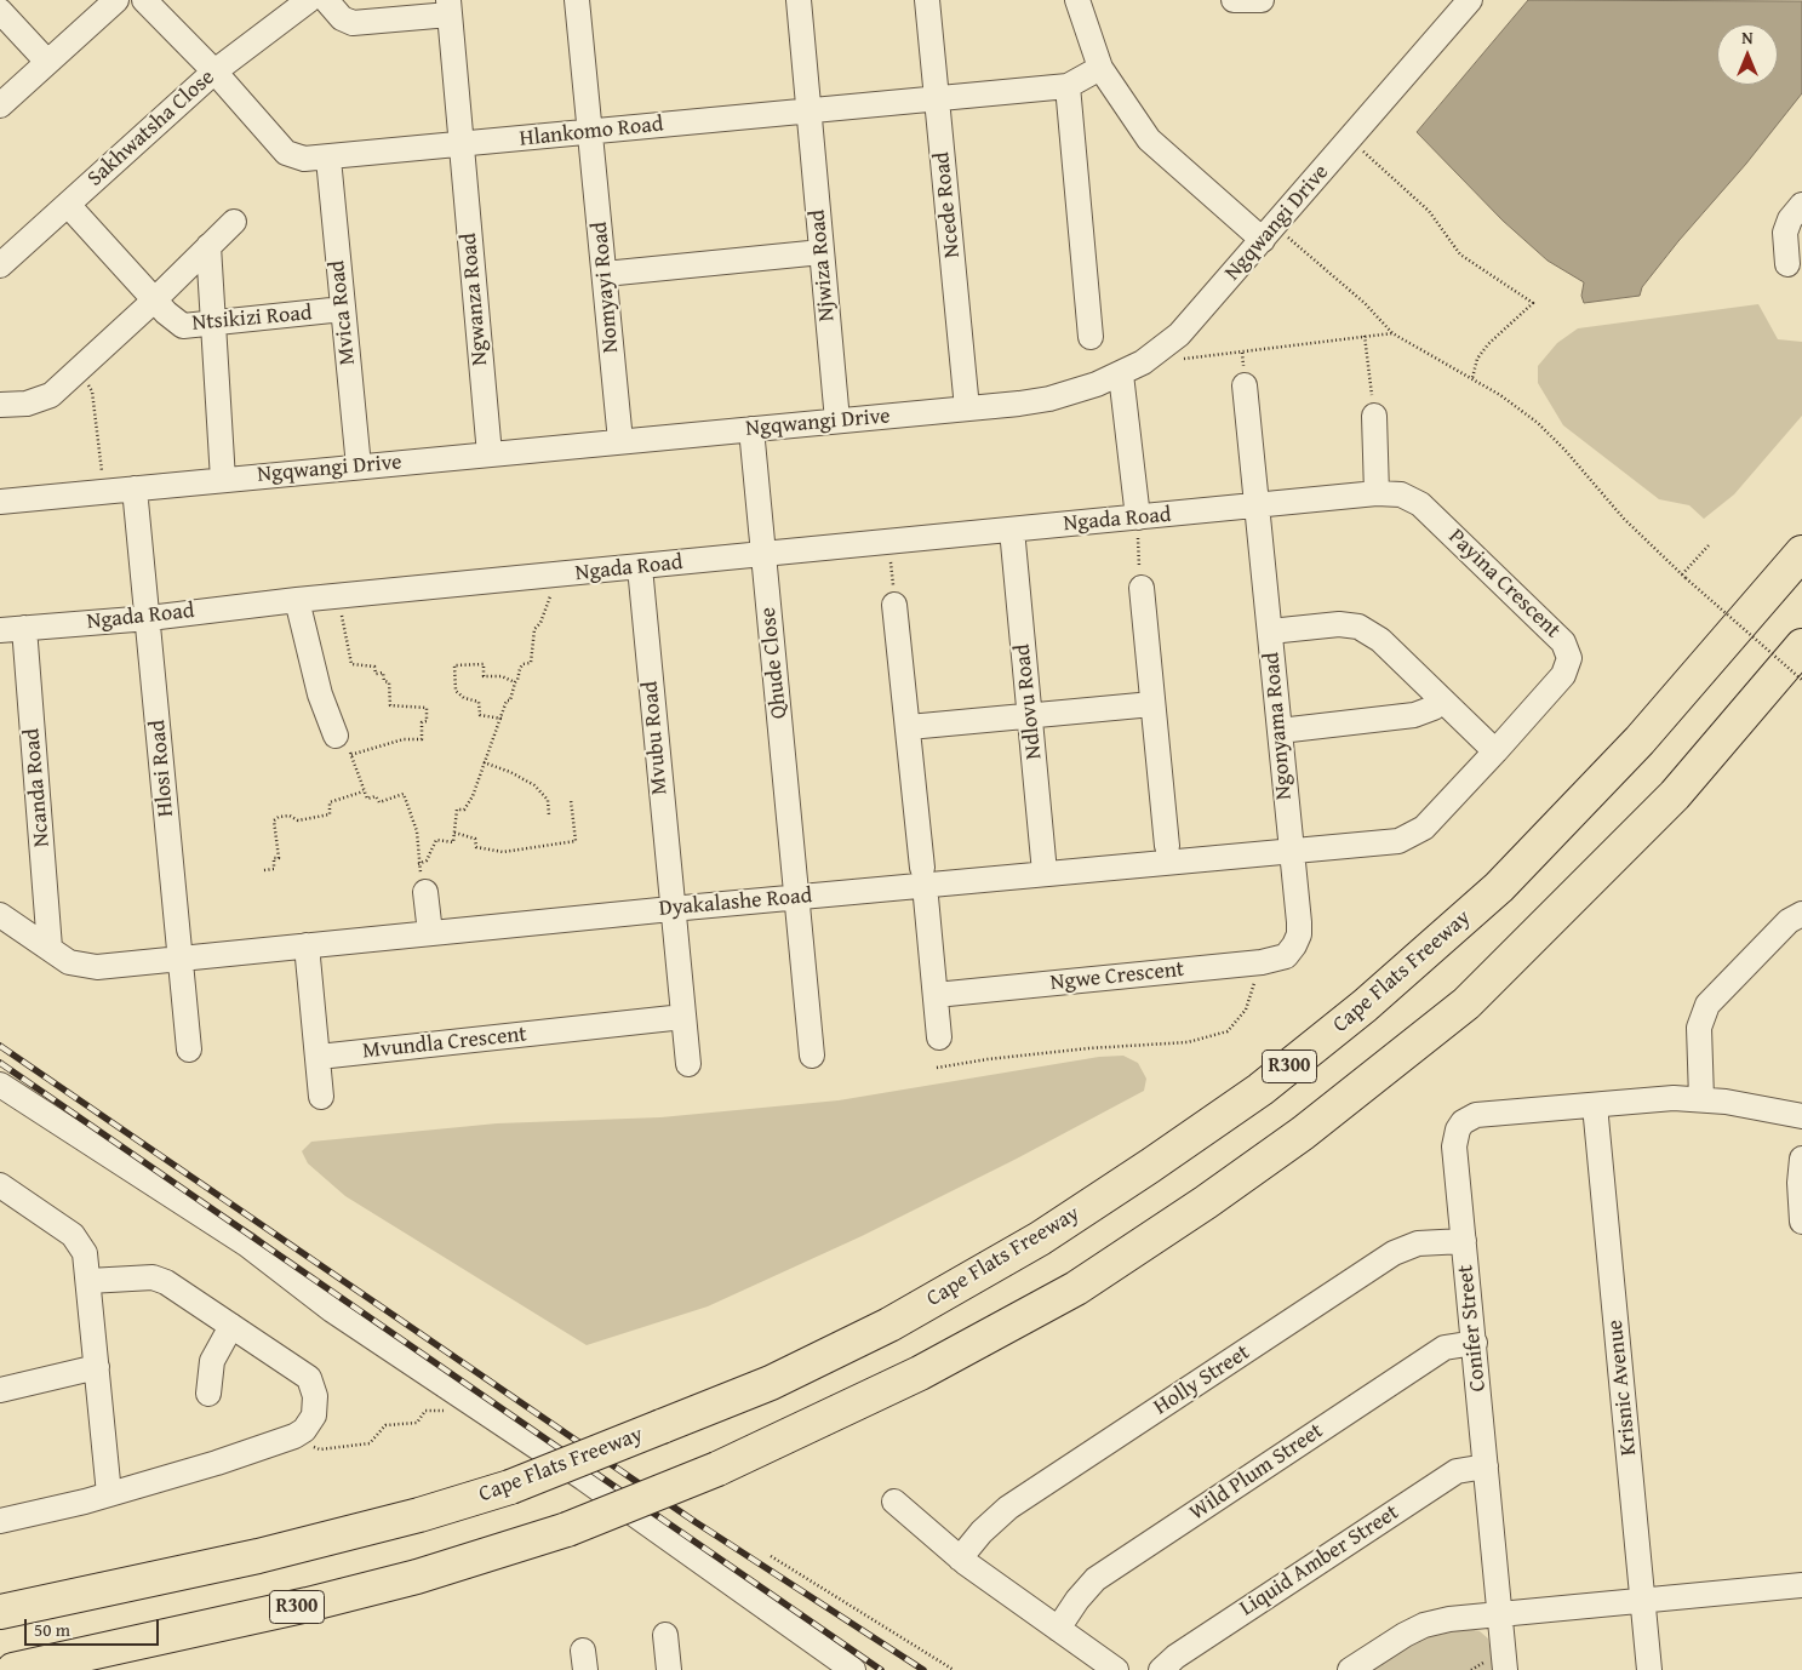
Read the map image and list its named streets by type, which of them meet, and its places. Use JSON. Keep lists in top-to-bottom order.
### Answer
{
  "streets": {
    "highway": ["Cape Flats Freeway", "R300"],
    "street": [
      "Sakhwatsha Close",
      "Hlankomo Road",
      "Ncede Road",
      "Ngqwangi Drive",
      "Njwiza Road",
      "Nomyayi Road",
      "Ngwanza Road",
      "Mvica Road",
      "Ntsikizi Road",
      "Ngada Road",
      "Payina Crescent",
      "Qhude Close",
      "Ndlovu Road",
      "Ngonyama Road",
      "Mvubu Road",
      "Hlosi Road",
      "Ncanda Road",
      "Dyakalashe Road",
      "Ngwe Crescent",
      "Mvundla Crescent",
      "Conifer Street",
      "Holly Street",
      "Krisnic Avenue",
      "Wild Plum Street",
      "Liquid Amber Street"
    ]
  },
  "crossings": [
    ["Sakhwatsha Close", "Hlankomo Road"],
    ["Sakhwatsha Close", "Ntsikizi Road"],
    ["Hlankomo Road", "Ncede Road"],
    ["Hlankomo Road", "Njwiza Road"],
    ["Hlankomo Road", "Nomyayi Road"],
    ["Hlankomo Road", "Ngwanza Road"],
    ["Hlankomo Road", "Mvica Road"],
    ["Ncede Road", "Ngqwangi Drive"],
    ["Ngqwangi Drive", "Njwiza Road"],
    ["Ngqwangi Drive", "Nomyayi Road"],
    ["Ngqwangi Drive", "Ngwanza Road"],
    ["Ngqwangi Drive", "Mvica Road"],
    ["Ngqwangi Drive", "Qhude Close"],
    ["Ngqwangi Drive", "Hlosi Road"],
    ["Mvica Road", "Ntsikizi Road"],
    ["Ngada Road", "Payina Crescent"],
    ["Ngada Road", "Qhude Close"],
    ["Ngada Road", "Ndlovu Road"],
    ["Ngada Road", "Ngonyama Road"],
    ["Ngada Road", "Mvubu Road"],
    ["Ngada Road", "Hlosi Road"],
    ["Ngada Road", "Ncanda Road"],
    ["Payina Crescent", "Ngonyama Road"],
    ["Payina Crescent", "Dyakalashe Road"],
    ["Qhude Close", "Dyakalashe Road"],
    ["Ndlovu Road", "Dyakalashe Road"],
    ["Ngonyama Road", "Dyakalashe Road"],
    ["Ngonyama Road", "Ngwe Crescent"],
    ["Mvubu Road", "Dyakalashe Road"],
    ["Hlosi Road", "Dyakalashe Road"],
    ["Ncanda Road", "Dyakalashe Road"],
    ["Conifer Street", "Holly Street"],
    ["Conifer Street", "Krisnic Avenue"],
    ["Conifer Street", "Wild Plum Street"],
    ["Conifer Street", "Liquid Amber Street"]
  ],
  "scale_bar": "50 m",
  "north": "top"
}
